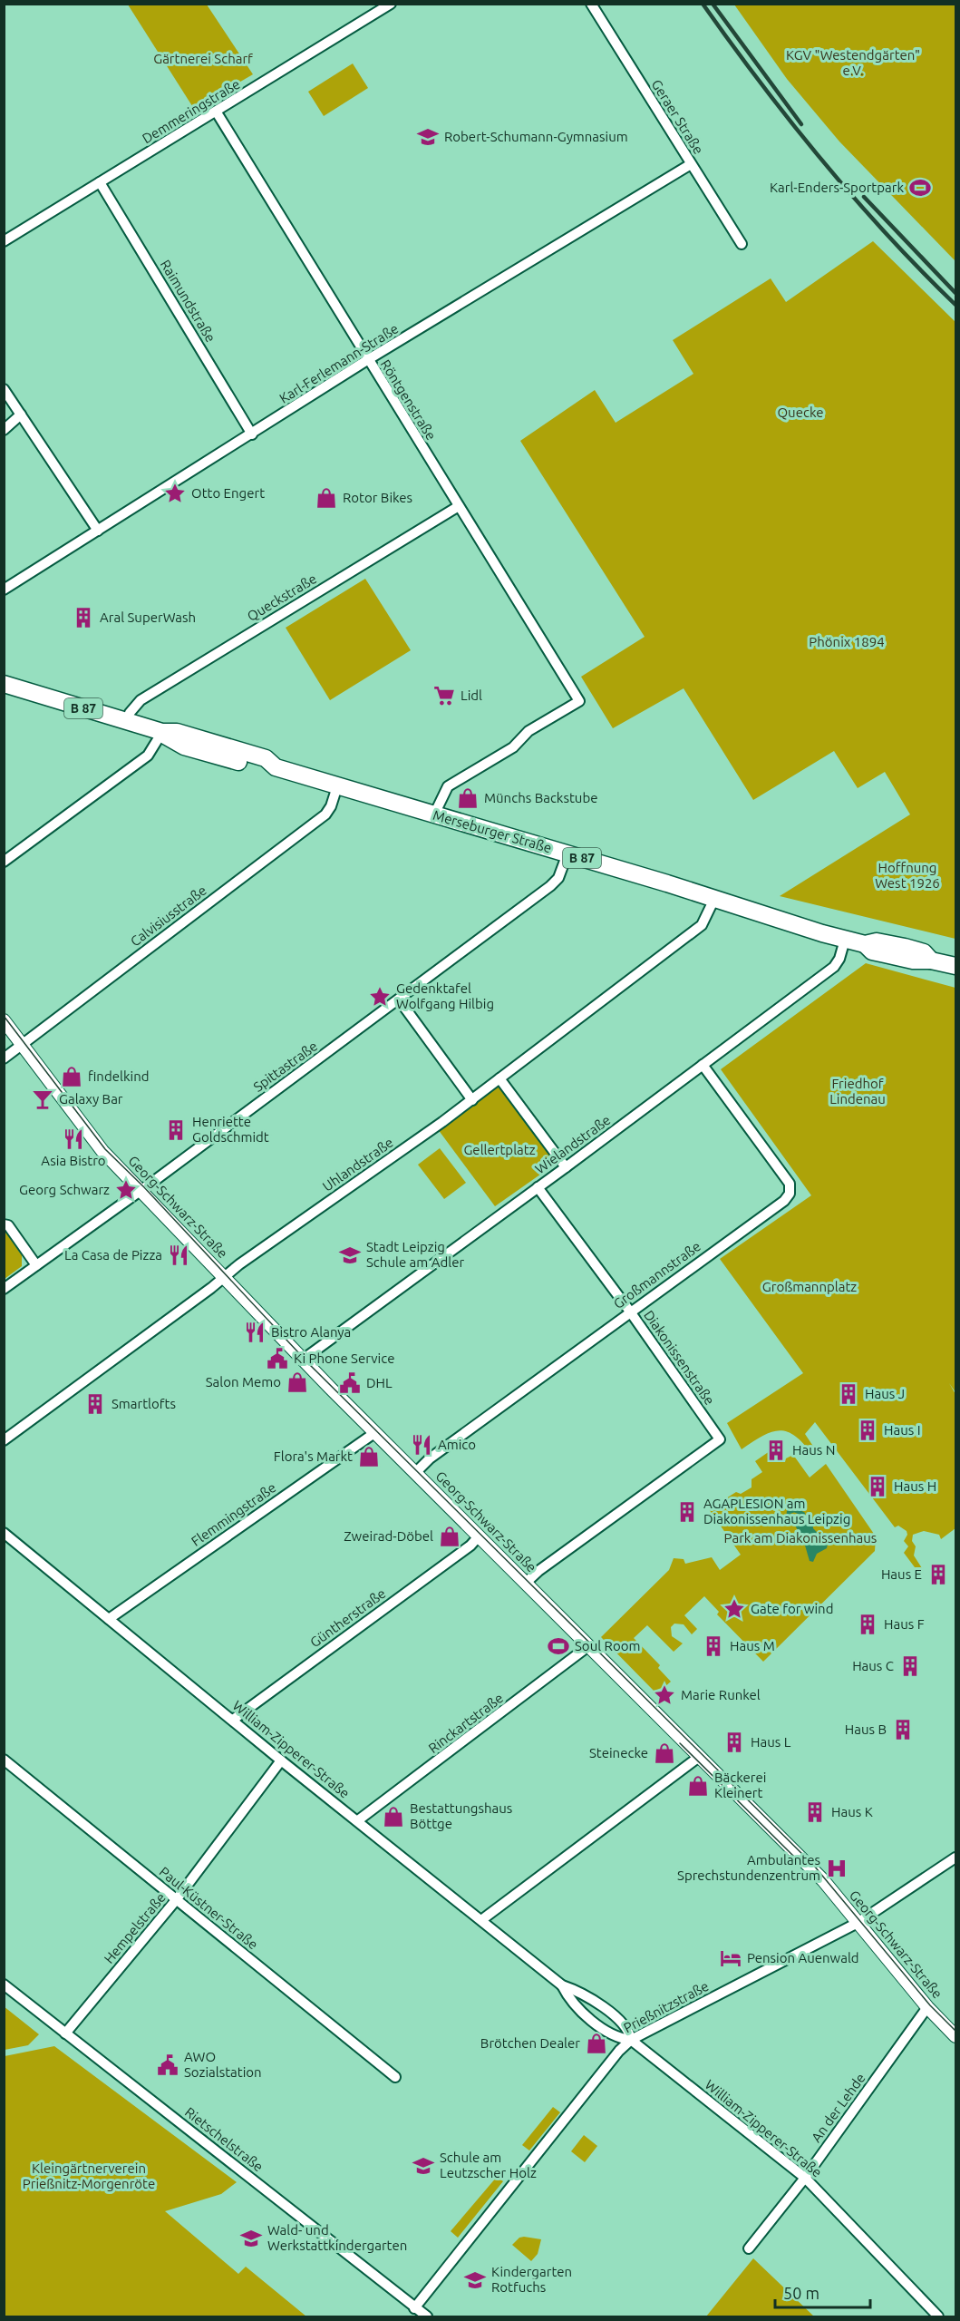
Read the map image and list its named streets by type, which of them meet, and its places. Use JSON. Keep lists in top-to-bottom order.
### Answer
{
  "streets": {
    "main road": ["B 87", "Merseburger Straße"],
    "street": [
      "Demmeringstraße",
      "Geraer Straße",
      "Raimundstraße",
      "Karl-Ferlemann-Straße",
      "Röntgenstraße",
      "Queckstraße",
      "Calvisiusstraße",
      "Spittastraße",
      "Wielandstraße",
      "Uhlandstraße",
      "Georg-Schwarz-Straße",
      "Großmannstraße",
      "Diakonissenstraße",
      "Flemmingstraße",
      "Güntherstraße",
      "Rinckartstraße",
      "William-Zipperer-Straße",
      "Paul-Küstner-Straße",
      "Hempelstraße",
      "Prießnitzstraße",
      "An der Lehde",
      "Rietschelstraße"
    ]
  },
  "crossings": [
    ["Demmeringstraße", "Raimundstraße"],
    ["Demmeringstraße", "Röntgenstraße"],
    ["Geraer Straße", "Karl-Ferlemann-Straße"],
    ["Raimundstraße", "Karl-Ferlemann-Straße"],
    ["Karl-Ferlemann-Straße", "Röntgenstraße"],
    ["Röntgenstraße", "Queckstraße"],
    ["Röntgenstraße", "Merseburger Straße"],
    ["Queckstraße", "Merseburger Straße"],
    ["Merseburger Straße", "Calvisiusstraße"],
    ["Merseburger Straße", "Spittastraße"],
    ["Merseburger Straße", "Wielandstraße"],
    ["Merseburger Straße", "Uhlandstraße"],
    ["Calvisiusstraße", "Georg-Schwarz-Straße"],
    ["Spittastraße", "Georg-Schwarz-Straße"],
    ["Wielandstraße", "Georg-Schwarz-Straße"],
    ["Wielandstraße", "Großmannstraße"],
    ["Wielandstraße", "Diakonissenstraße"],
    ["Uhlandstraße", "Georg-Schwarz-Straße"],
    ["Georg-Schwarz-Straße", "Großmannstraße"],
    ["Georg-Schwarz-Straße", "Diakonissenstraße"],
    ["Georg-Schwarz-Straße", "Flemmingstraße"],
    ["Georg-Schwarz-Straße", "Güntherstraße"],
    ["Georg-Schwarz-Straße", "Rinckartstraße"],
    ["Georg-Schwarz-Straße", "Prießnitzstraße"],
    ["Georg-Schwarz-Straße", "An der Lehde"],
    ["Großmannstraße", "Diakonissenstraße"],
    ["Flemmingstraße", "William-Zipperer-Straße"],
    ["Güntherstraße", "William-Zipperer-Straße"],
    ["Rinckartstraße", "William-Zipperer-Straße"],
    ["William-Zipperer-Straße", "Hempelstraße"],
    ["William-Zipperer-Straße", "Prießnitzstraße"],
    ["William-Zipperer-Straße", "An der Lehde"],
    ["Paul-Küstner-Straße", "Hempelstraße"],
    ["Hempelstraße", "Rietschelstraße"],
    ["Prießnitzstraße", "Rietschelstraße"]
  ],
  "parks": [
    "KGV \"Westendgärten\" e.V.",
    "Gärtnerei Scharf",
    "Quecke",
    "Phönix 1894",
    "Hoffnung West 1926",
    "Friedhof Lindenau",
    "Gellertplatz",
    "Großmannplatz",
    "Park am Diakonissenhaus",
    "Kleingärtnerverein Prießnitz-Morgenröte"
  ],
  "places": {
    "school or university": [
      "Robert-Schumann-Gymnasium",
      "Stadt Leipzig Schule am Adler",
      "Schule am Leutzscher Holz",
      "Wald- und Werkstattkindergarten",
      "Kindergarten Rotfuchs"
    ],
    "sports": ["Karl-Enders-Sportpark", "Soul Room"],
    "place": [
      "Otto Engert",
      "Gedenktafel Wolfgang Hilbig",
      "Georg Schwarz",
      "Gate for wind",
      "Marie Runkel"
    ],
    "shop": [
      "Rotor Bikes",
      "Münchs Backstube",
      "findelkind",
      "Salon Memo",
      "Flora's Markt",
      "Zweirad-Döbel",
      "Steinecke",
      "Bäckerei Kleinert",
      "Bestattungshaus Böttge",
      "Brötchen Dealer"
    ],
    "building": [
      "Aral SuperWash",
      "Henriette Goldschmidt",
      "Haus J",
      "Smartlofts",
      "Haus I",
      "Haus N",
      "Haus H",
      "AGAPLESION am Diakonissenhaus Leipzig",
      "Haus E",
      "Haus F",
      "Haus M",
      "Haus C",
      "Haus B",
      "Haus L",
      "Haus K"
    ],
    "supermarket": ["Lidl"],
    "bar": ["Galaxy Bar"],
    "restaurant": [
      "Asia Bistro",
      "La Casa de Pizza",
      "Bistro Alanya",
      "Amico"
    ],
    "public building": ["Ki Phone Service", "DHL", "AWO Sozialstation"],
    "hospital": ["Ambulantes Sprechstundenzentrum"],
    "hotel": ["Pension Auenwald"]
  },
  "scale_bar": "50 m"
}
